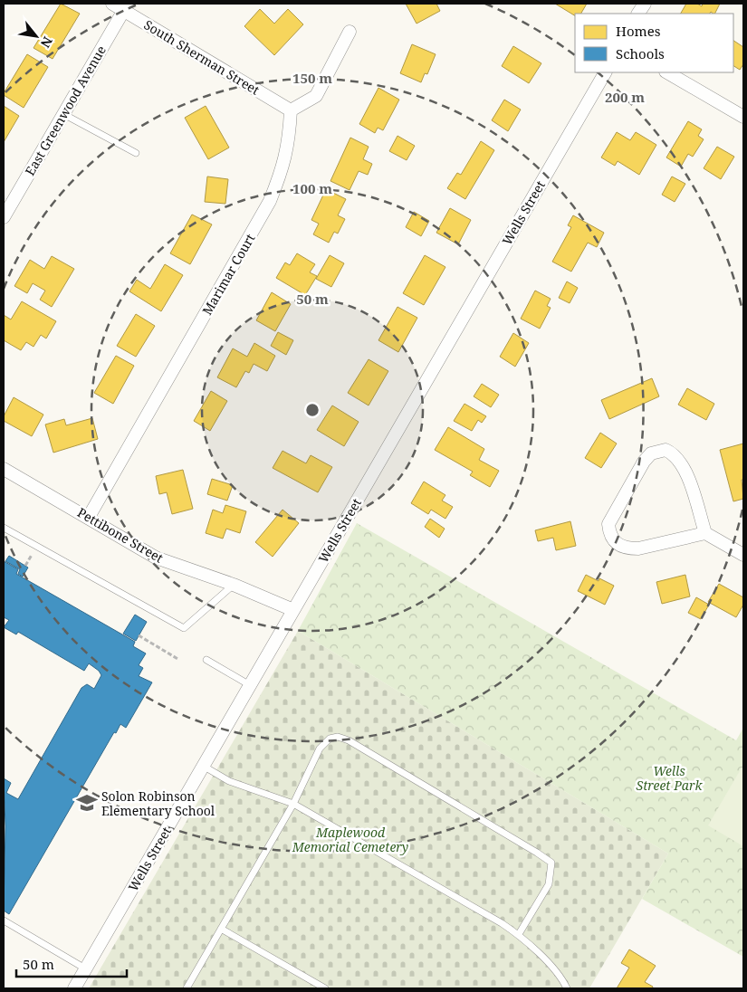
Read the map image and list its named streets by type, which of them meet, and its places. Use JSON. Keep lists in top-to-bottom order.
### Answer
{
  "streets": {
    "street": [
      "South Sherman Street",
      "East Greenwood Avenue",
      "Wells Street",
      "Marimar Court",
      "Pettibone Street"
    ]
  },
  "crossings": [
    ["South Sherman Street", "East Greenwood Avenue"],
    ["South Sherman Street", "Marimar Court"],
    ["Wells Street", "Pettibone Street"],
    ["Marimar Court", "Pettibone Street"]
  ],
  "parks": ["Wells Street Park", "Maplewood Memorial Cemetery"],
  "places": {
    "school or university": ["Solon Robinson Elementary School"]
  },
  "legend": ["Homes", "Schools"],
  "scale_bar": "50 m",
  "north": "bottom right",
  "rings": [
    "150 m",
    "200 m",
    "100 m",
    "50 m"
  ]
}
